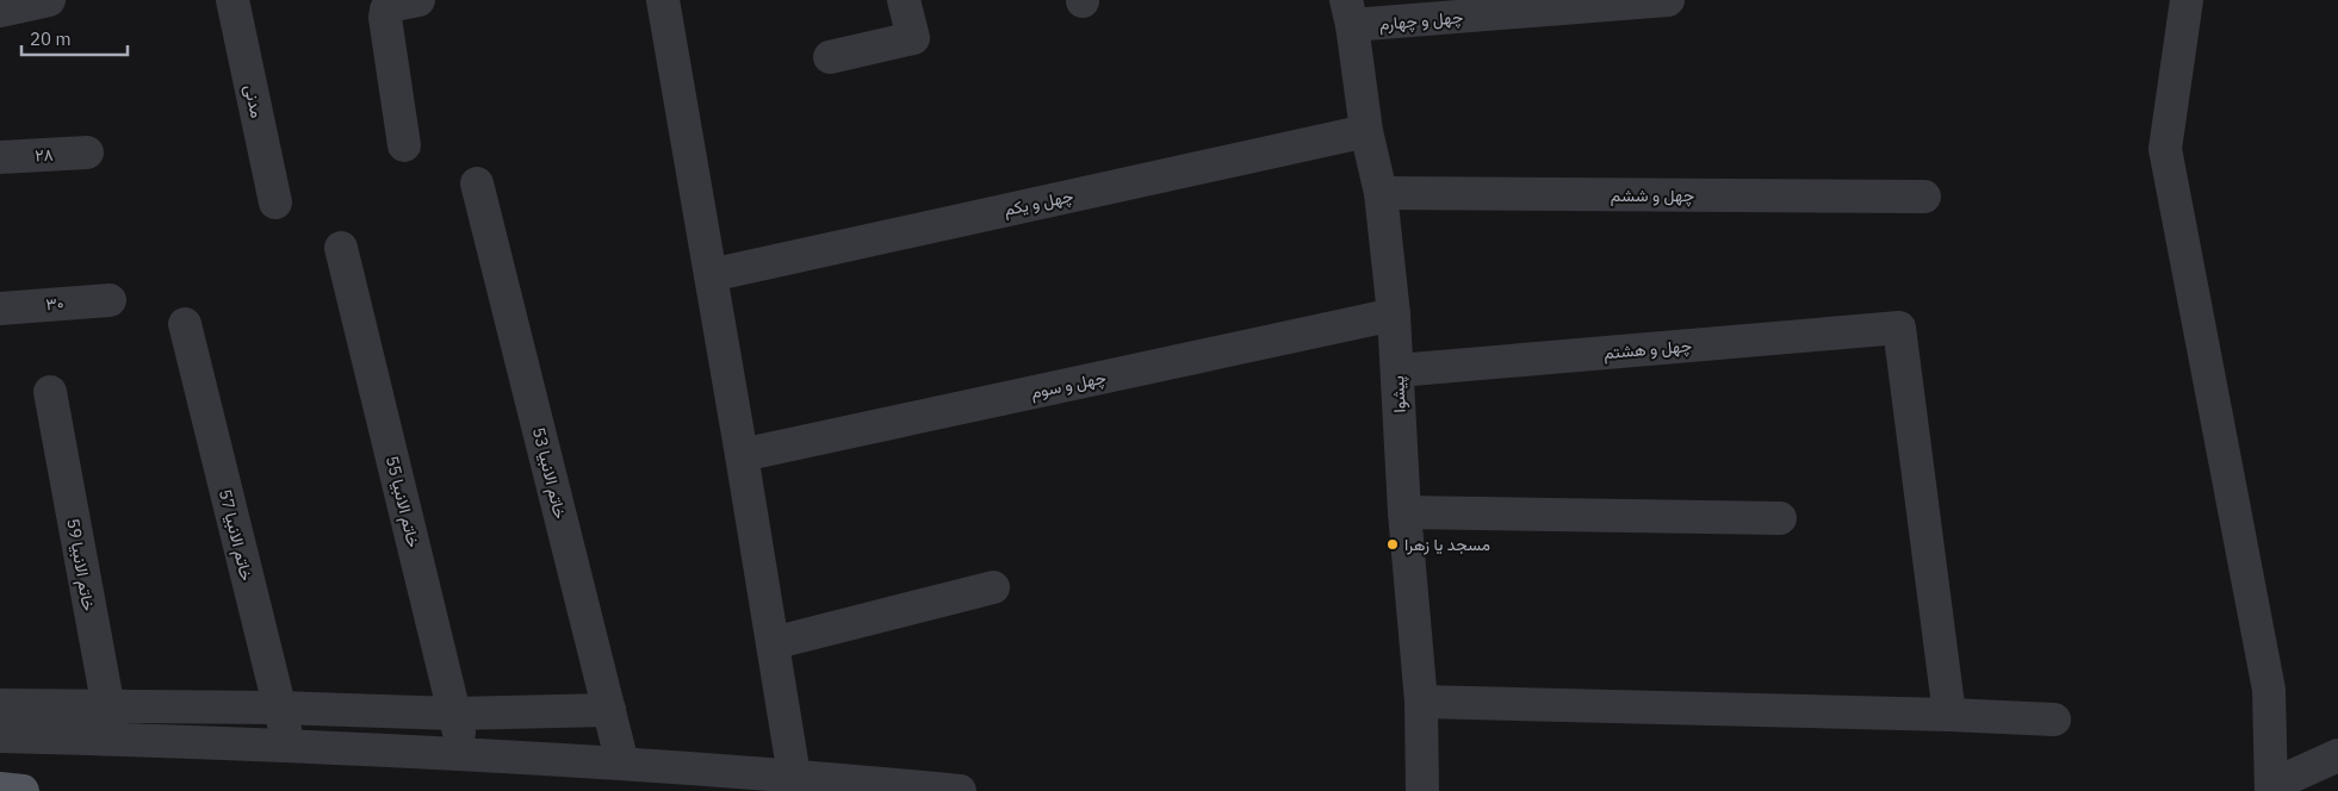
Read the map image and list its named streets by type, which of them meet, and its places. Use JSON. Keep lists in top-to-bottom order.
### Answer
{
  "streets": {
    "street": [
      "چهل و چهارم",
      "مدنی",
      "۲۸",
      "چهل و ششم",
      "چهل و یکم",
      "۳۰",
      "چهل و هشتم",
      "چهل و سوم",
      "پیشوا",
      "خاتم الانبیا 53",
      "خاتم الانبیا 55",
      "خاتم الانبیا 57",
      "خاتم الانبیا 59"
    ]
  },
  "crossings": [
    ["چهل و چهارم", "پیشوا"],
    ["چهل و ششم", "پیشوا"],
    ["چهل و یکم", "پیشوا"],
    ["چهل و هشتم", "پیشوا"],
    ["چهل و سوم", "پیشوا"]
  ],
  "places": ["مسجد یا زهرا"],
  "scale_bar": "20 m"
}
